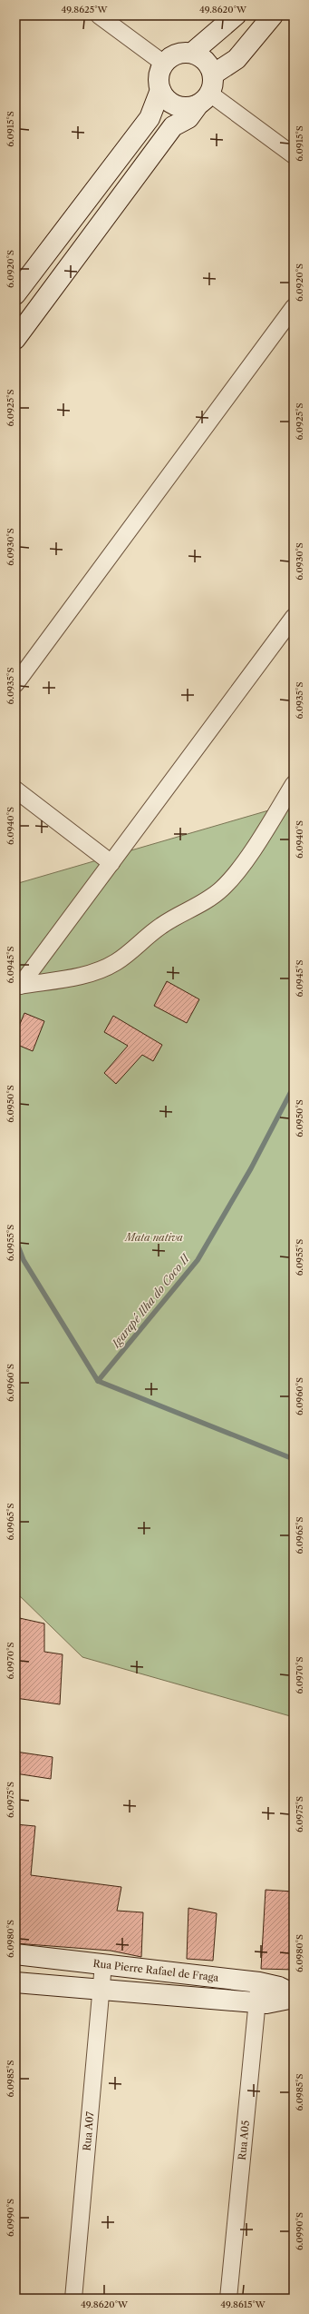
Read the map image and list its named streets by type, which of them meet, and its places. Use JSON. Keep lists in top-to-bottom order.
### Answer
{
  "streets": {
    "street": ["Rua Pierre Rafael de Fraga", "Rua A07", "Rua A05"]
  },
  "crossings": [
    ["Rua Pierre Rafael de Fraga", "Rua A07"],
    ["Rua Pierre Rafael de Fraga", "Rua A05"]
  ],
  "water": ["Igarapé Ilha do Coco II"],
  "parks": ["Mata nativa"],
  "coordinates": [
    "49.8625°W",
    "49.8620°W",
    "6.0915°S",
    "6.0920°S",
    "6.0925°S",
    "6.0930°S",
    "6.0935°S",
    "6.0940°S",
    "6.0945°S",
    "6.0950°S",
    "6.0955°S",
    "6.0960°S",
    "6.0965°S",
    "6.0970°S",
    "6.0975°S",
    "6.0980°S",
    "6.0985°S",
    "6.0990°S",
    "49.8615°W"
  ]
}
